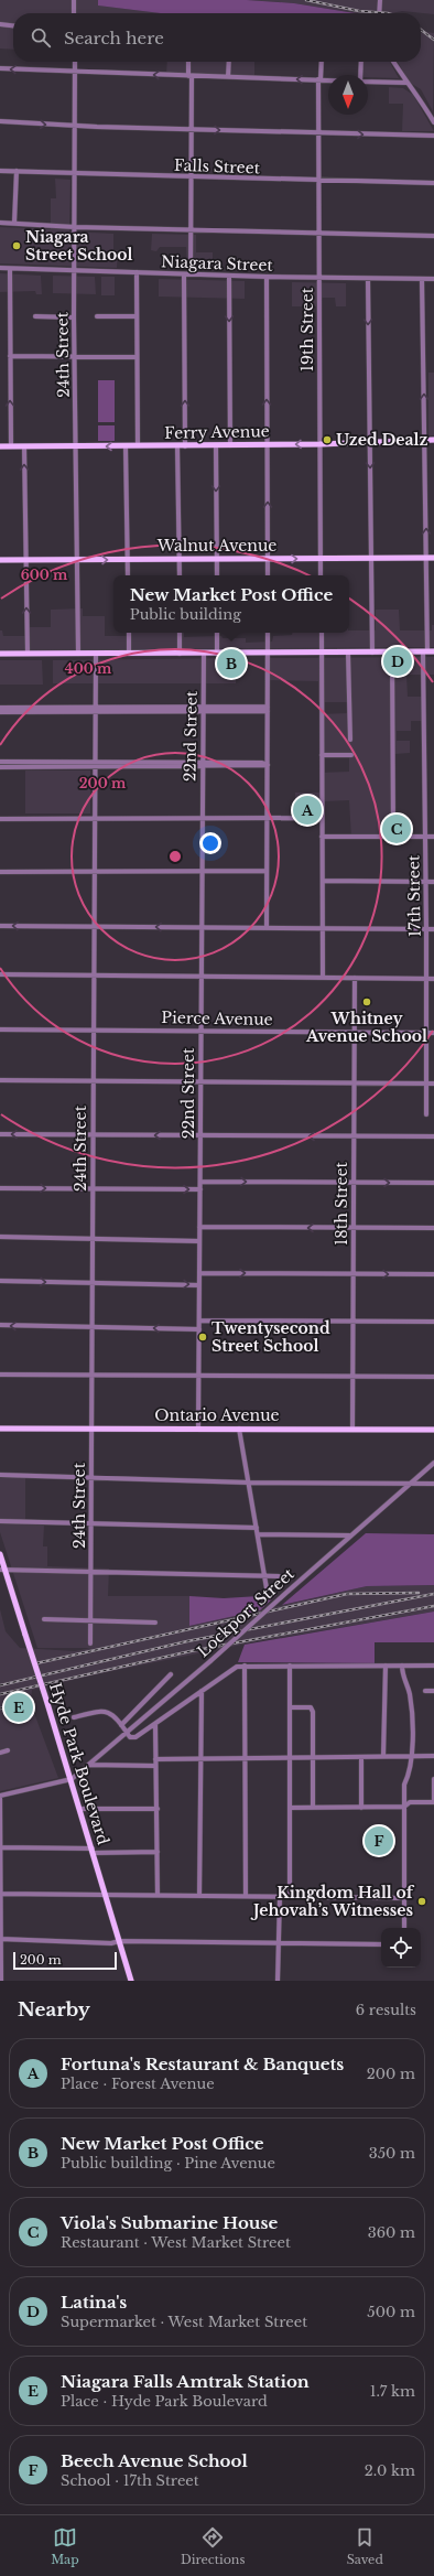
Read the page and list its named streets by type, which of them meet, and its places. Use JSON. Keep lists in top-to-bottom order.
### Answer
{
  "streets": {
    "main road": [
      "Ferry Avenue",
      "Walnut Avenue",
      "Ontario Avenue",
      "Hyde Park Boulevard"
    ],
    "street": [
      "Falls Street",
      "Niagara Street",
      "19th Street",
      "24th Street",
      "22nd Street",
      "17th Street",
      "Pierce Avenue",
      "18th Street",
      "Lockport Street"
    ]
  },
  "crossings": [
    ["Falls Street", "19th Street"],
    ["Falls Street", "24th Street"],
    ["Niagara Street", "19th Street"],
    ["Niagara Street", "24th Street"],
    ["Niagara Street", "17th Street"],
    ["19th Street", "Ferry Avenue"],
    ["19th Street", "Walnut Avenue"],
    ["24th Street", "Ferry Avenue"],
    ["24th Street", "Walnut Avenue"],
    ["24th Street", "Pierce Avenue"],
    ["24th Street", "Ontario Avenue"],
    ["Ferry Avenue", "17th Street"],
    ["Walnut Avenue", "17th Street"],
    ["22nd Street", "Pierce Avenue"],
    ["22nd Street", "Ontario Avenue"],
    ["17th Street", "Pierce Avenue"],
    ["Pierce Avenue", "18th Street"],
    ["18th Street", "Ontario Avenue"],
    ["Lockport Street", "Hyde Park Boulevard"]
  ],
  "places": [
    "Niagara Street School",
    "Uzed Dealz",
    "Whitney Avenue School",
    "Twentysecond Street School",
    "Kingdom Hall of Jehovah’s Witnesses"
  ],
  "scale_bar": "200 m",
  "north": "bottom",
  "page": {
    "search": "Search here",
    "popup": ["New Market Post Office", "Public building"],
    "pins": [
      "D",
      "B",
      "A",
      "C",
      "E",
      "F"
    ],
    "scale": "200 m",
    "heading": ["Nearby", "6 results"],
    "list": [
      {
        "mark": "A",
        "name": "Fortuna's Restaurant & Banquets",
        "note": "Place · Forest Avenue",
        "value": "200 m"
      },
      {
        "mark": "B",
        "name": "New Market Post Office",
        "note": "Public building · Pine Avenue",
        "value": "350 m"
      },
      {
        "mark": "C",
        "name": "Viola's Submarine House",
        "note": "Restaurant · West Market Street",
        "value": "360 m"
      },
      {
        "mark": "D",
        "name": "Latina's",
        "note": "Supermarket · West Market Street",
        "value": "500 m"
      },
      {
        "mark": "E",
        "name": "Niagara Falls Amtrak Station",
        "note": "Place · Hyde Park Boulevard",
        "value": "1.7 km"
      },
      {
        "mark": "F",
        "name": "Beech Avenue School",
        "note": "School · 17th Street",
        "value": "2.0 km"
      }
    ],
    "nav": ["Map", "Directions", "Saved"]
  },
  "rings": ["600 m", "400 m", "200 m"]
}
